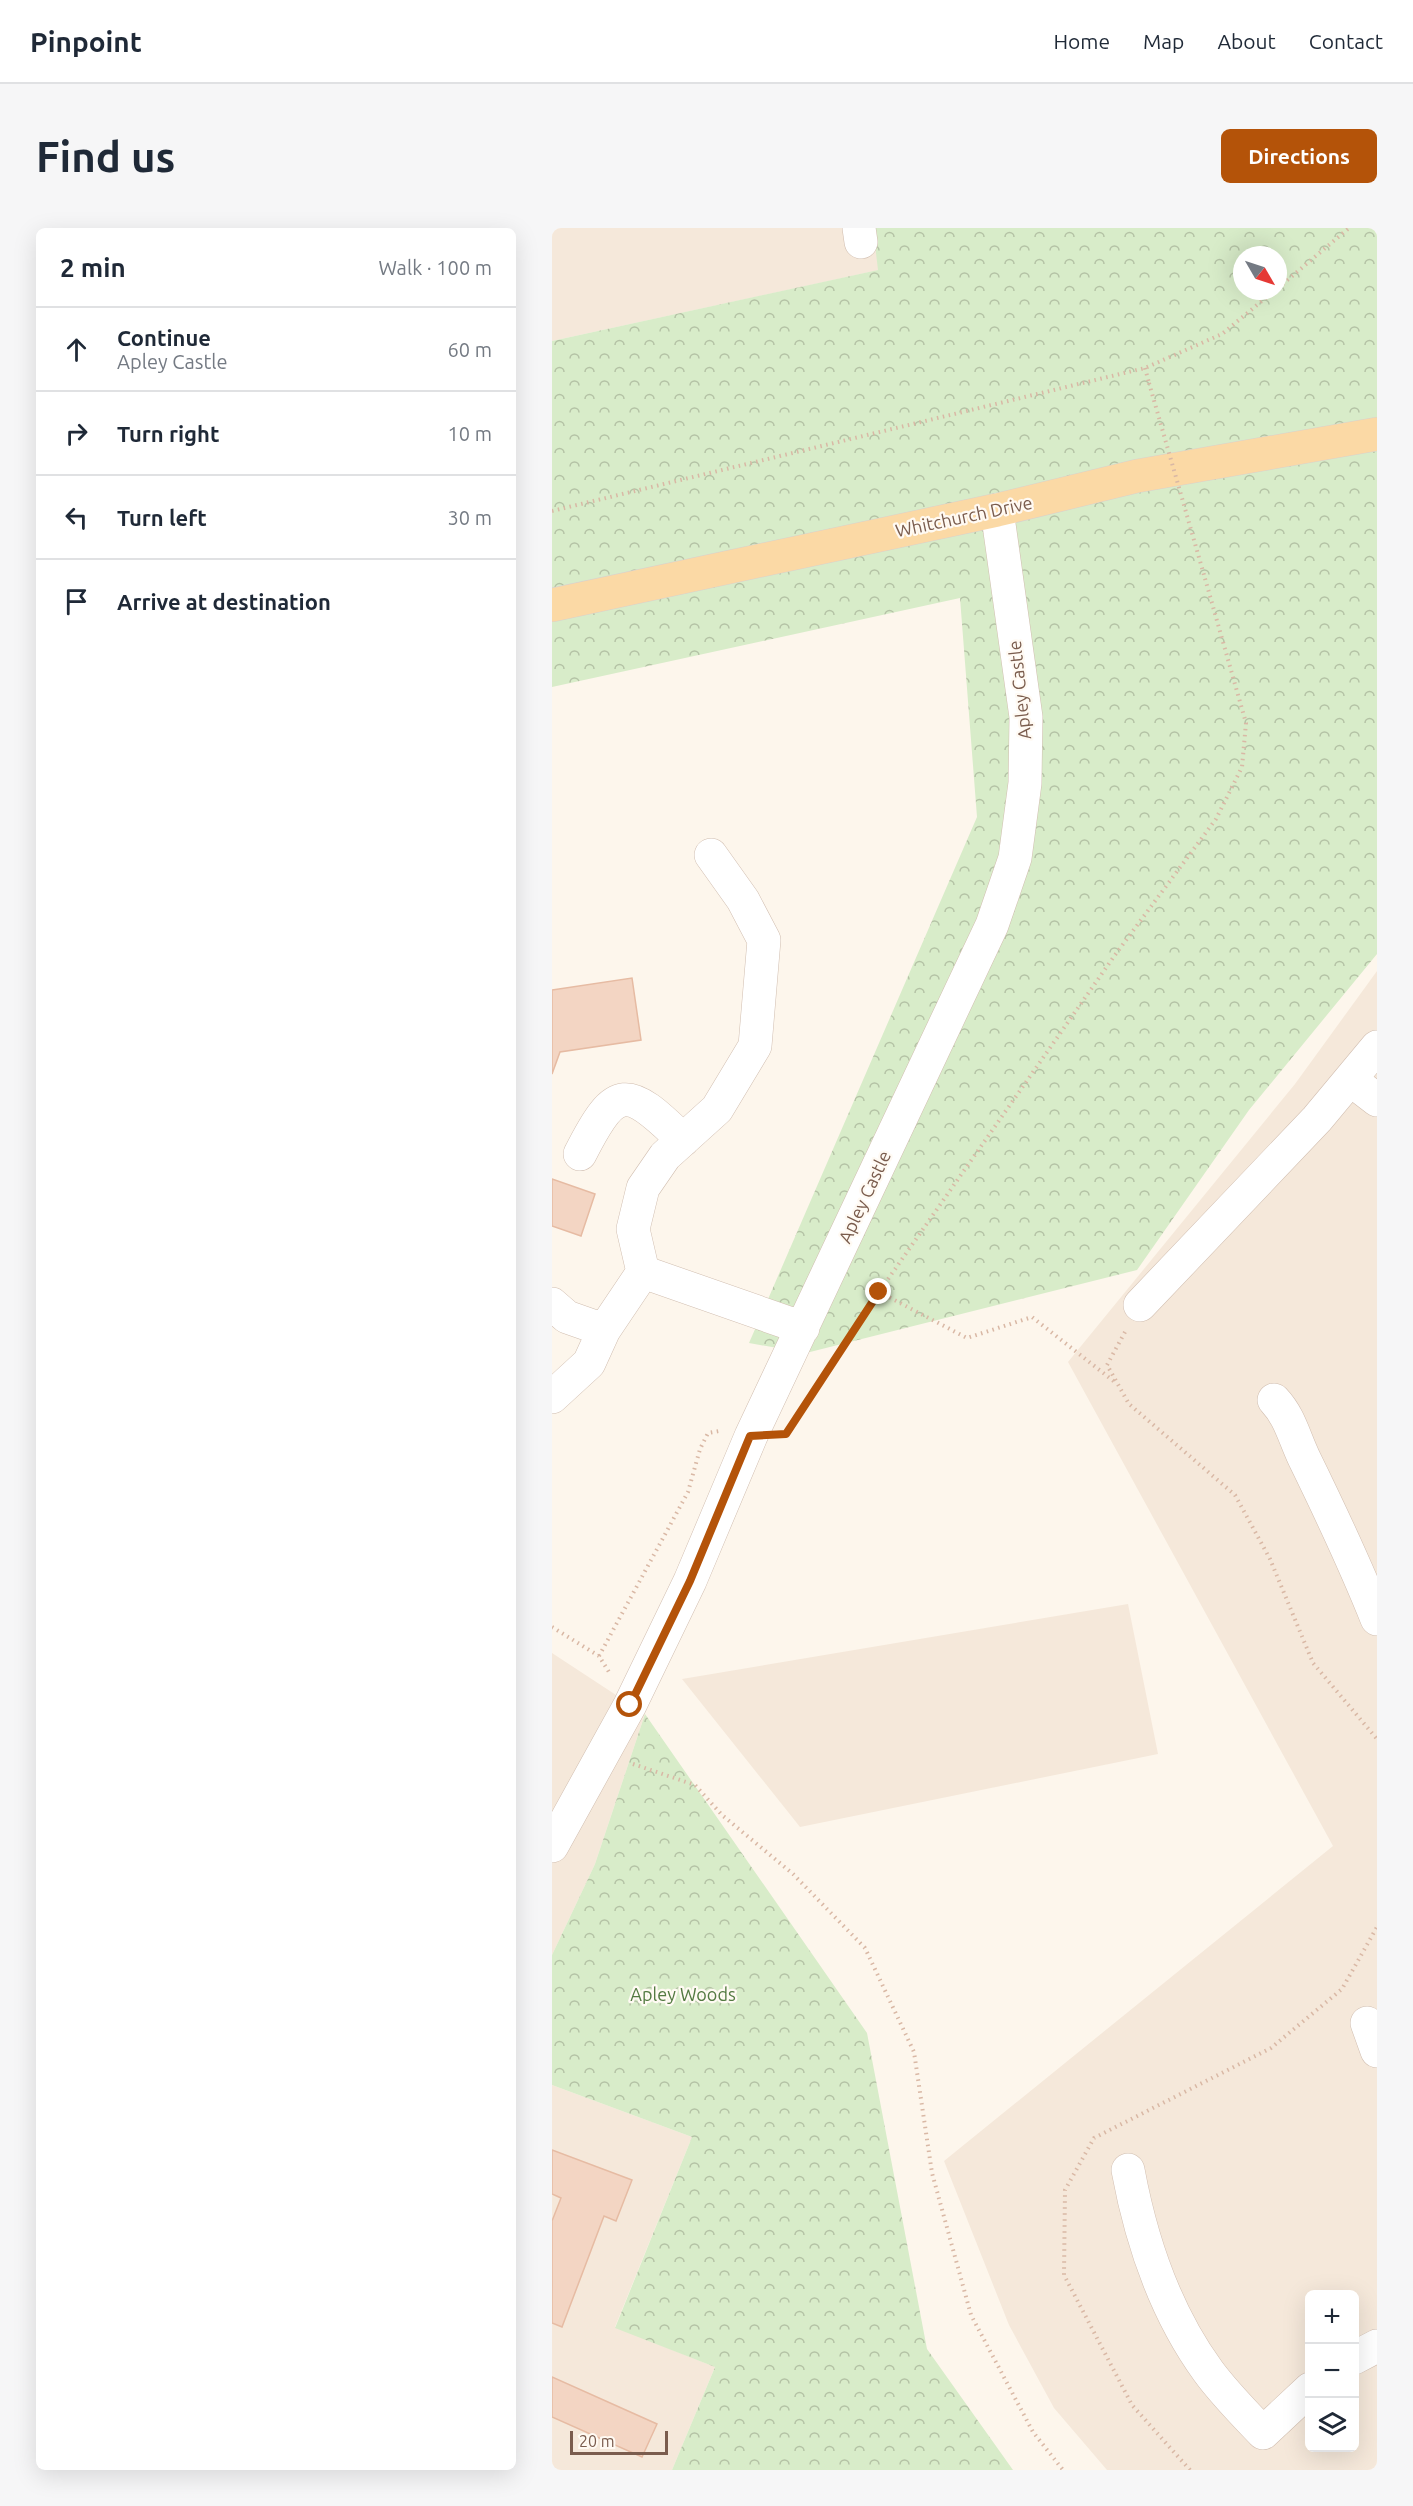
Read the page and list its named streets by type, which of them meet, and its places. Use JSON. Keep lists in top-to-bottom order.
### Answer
{
  "streets": {
    "main road": ["Whitchurch Drive"],
    "street": ["Apley Castle"]
  },
  "crossings": [
    ["Whitchurch Drive", "Apley Castle"]
  ],
  "parks": ["Apley Woods"],
  "scale_bar": "20 m",
  "north": "bottom right",
  "page": {
    "header": "Pinpoint",
    "nav": [
      "Home",
      "Map",
      "About",
      "Contact"
    ],
    "buttons": "Directions",
    "title": "Find us",
    "heading": ["2 min", "Walk · 100 m"],
    "list": [
      ["Continue", "Apley Castle", "60 m"],
      ["Turn right", "10 m"],
      ["Turn left", "30 m"],
      "Arrive at destination"
    ],
    "map_buttons": ["+", "−"],
    "scale": "20 m"
  }
}
